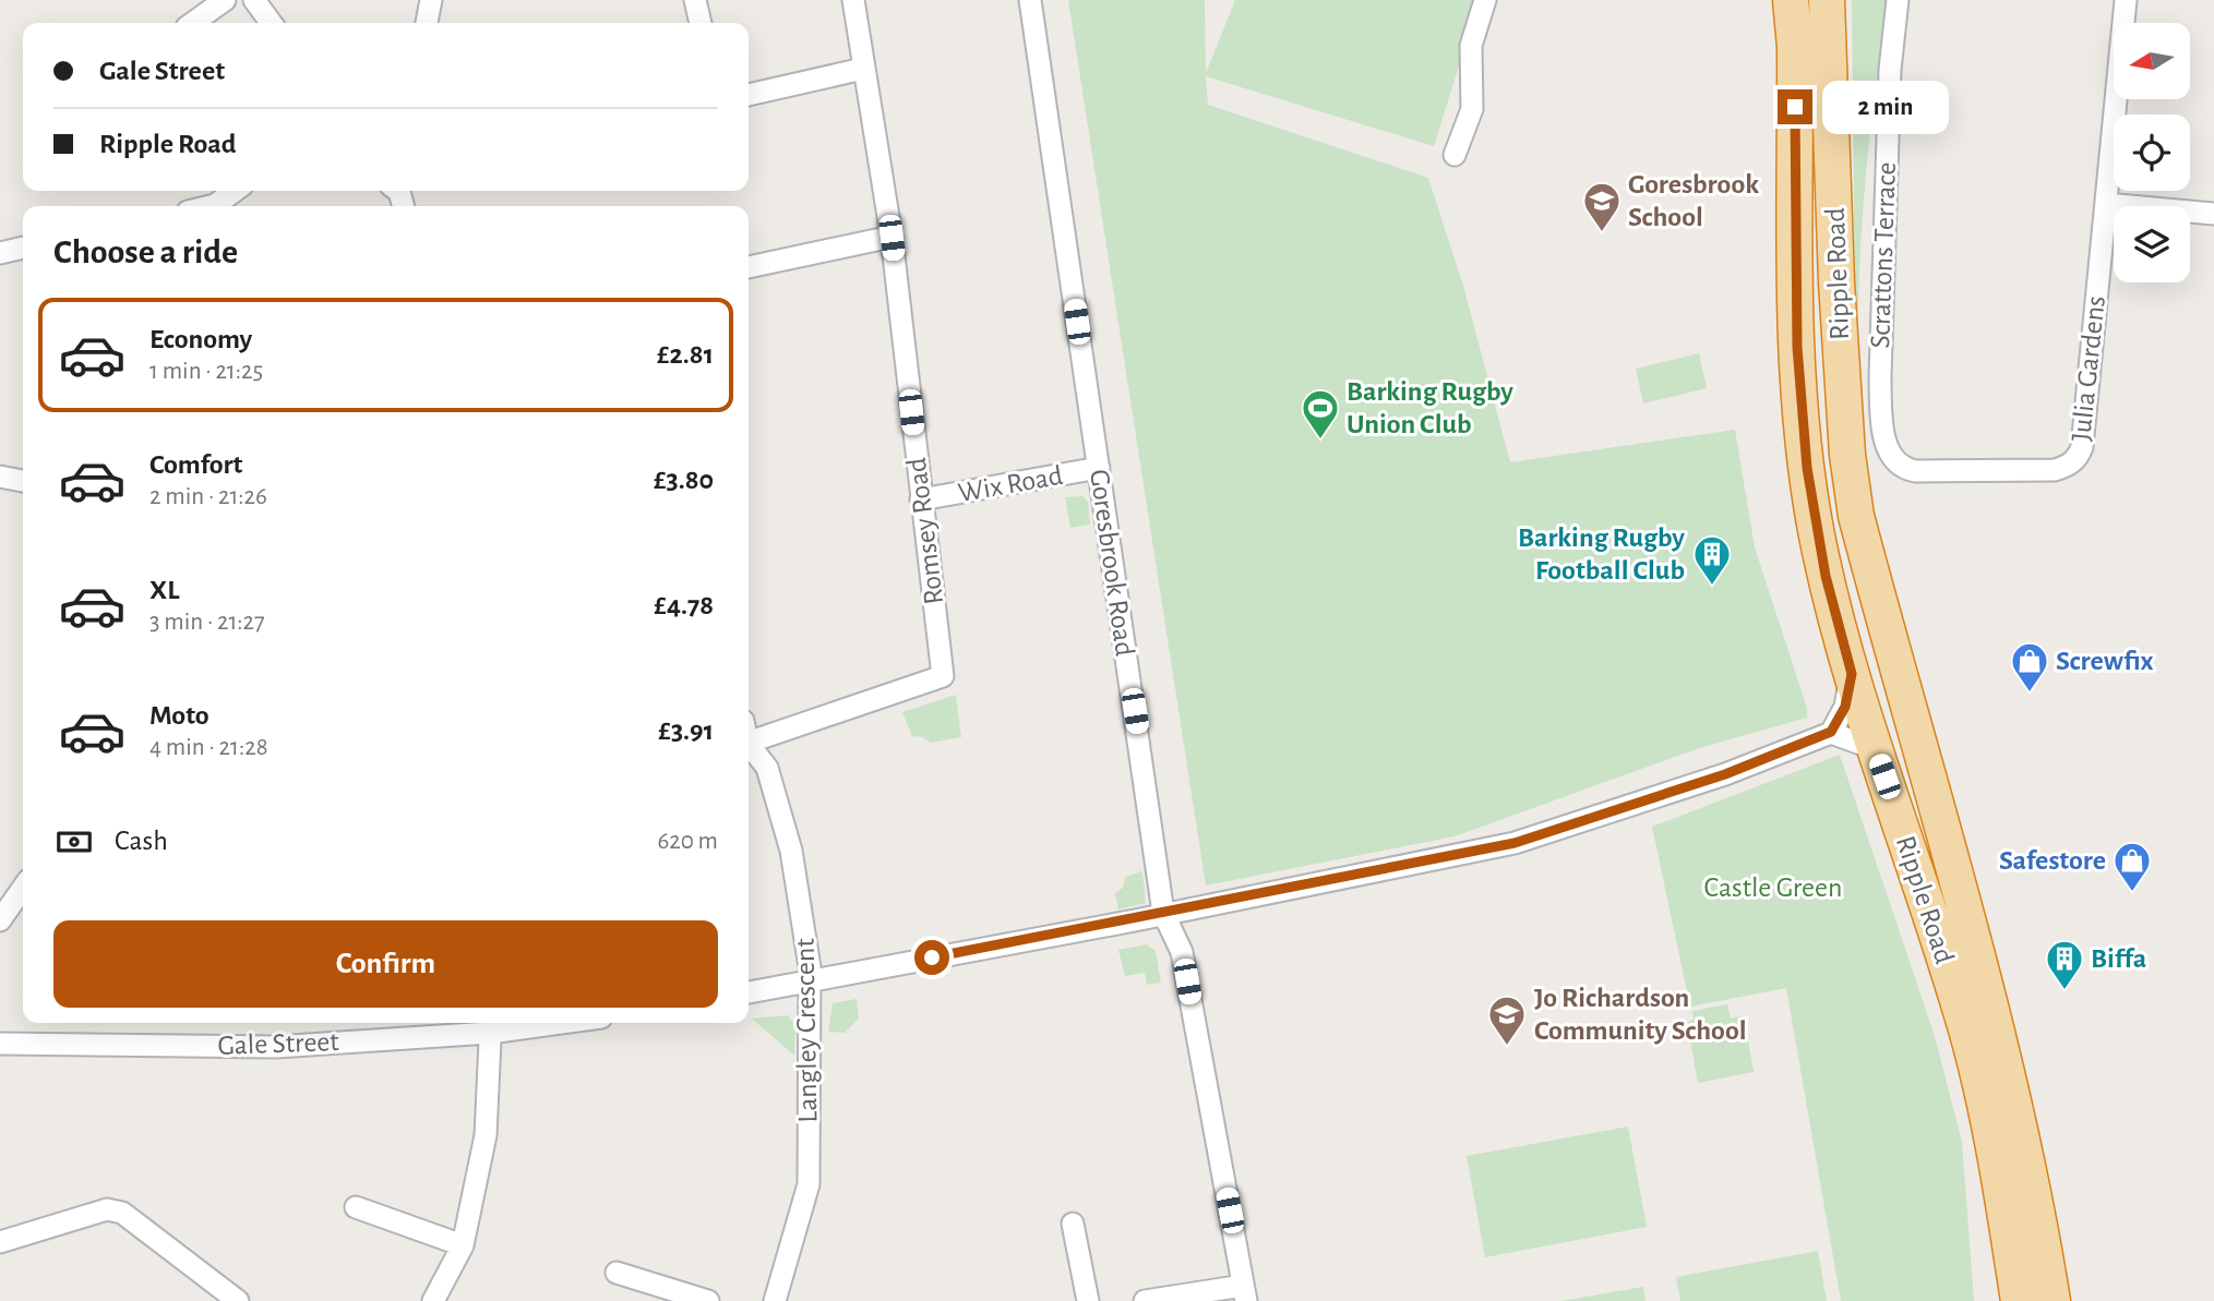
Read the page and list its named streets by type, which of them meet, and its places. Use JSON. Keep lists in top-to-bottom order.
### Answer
{
  "streets": {
    "highway": ["Ripple Road"],
    "street": [
      "Scrattons Terrace",
      "Julia Gardens",
      "Wix Road",
      "Romsey Road",
      "Goresbrook Road",
      "Langley Crescent",
      "Gale Street"
    ]
  },
  "crossings": [
    ["Scrattons Terrace", "Julia Gardens"],
    ["Wix Road", "Romsey Road"],
    ["Wix Road", "Goresbrook Road"]
  ],
  "parks": ["Castle Green"],
  "places": {
    "school or university": ["Goresbrook School", "Jo Richardson Community School"],
    "sports": ["Barking Rugby Union Club"],
    "building": ["Barking Rugby Football Club", "Biffa"],
    "shop": ["Screwfix", "Safestore"]
  },
  "north": "left",
  "page": {
    "banner": ["Gale Street", "Ripple Road"],
    "bubble": "2 min",
    "heading": "Choose a ride",
    "list": [
      {
        "name": "Economy",
        "note": "1 min · 21:25",
        "value": "£2.81"
      },
      {
        "name": "Comfort",
        "note": "2 min · 21:26",
        "value": "£3.80"
      },
      {
        "name": "XL",
        "note": "3 min · 21:27",
        "value": "£4.78"
      },
      {
        "name": "Moto",
        "note": "4 min · 21:28",
        "value": "£3.91"
      }
    ],
    "pay": ["Cash", "620 m"],
    "buttons": "Confirm"
  }
}
